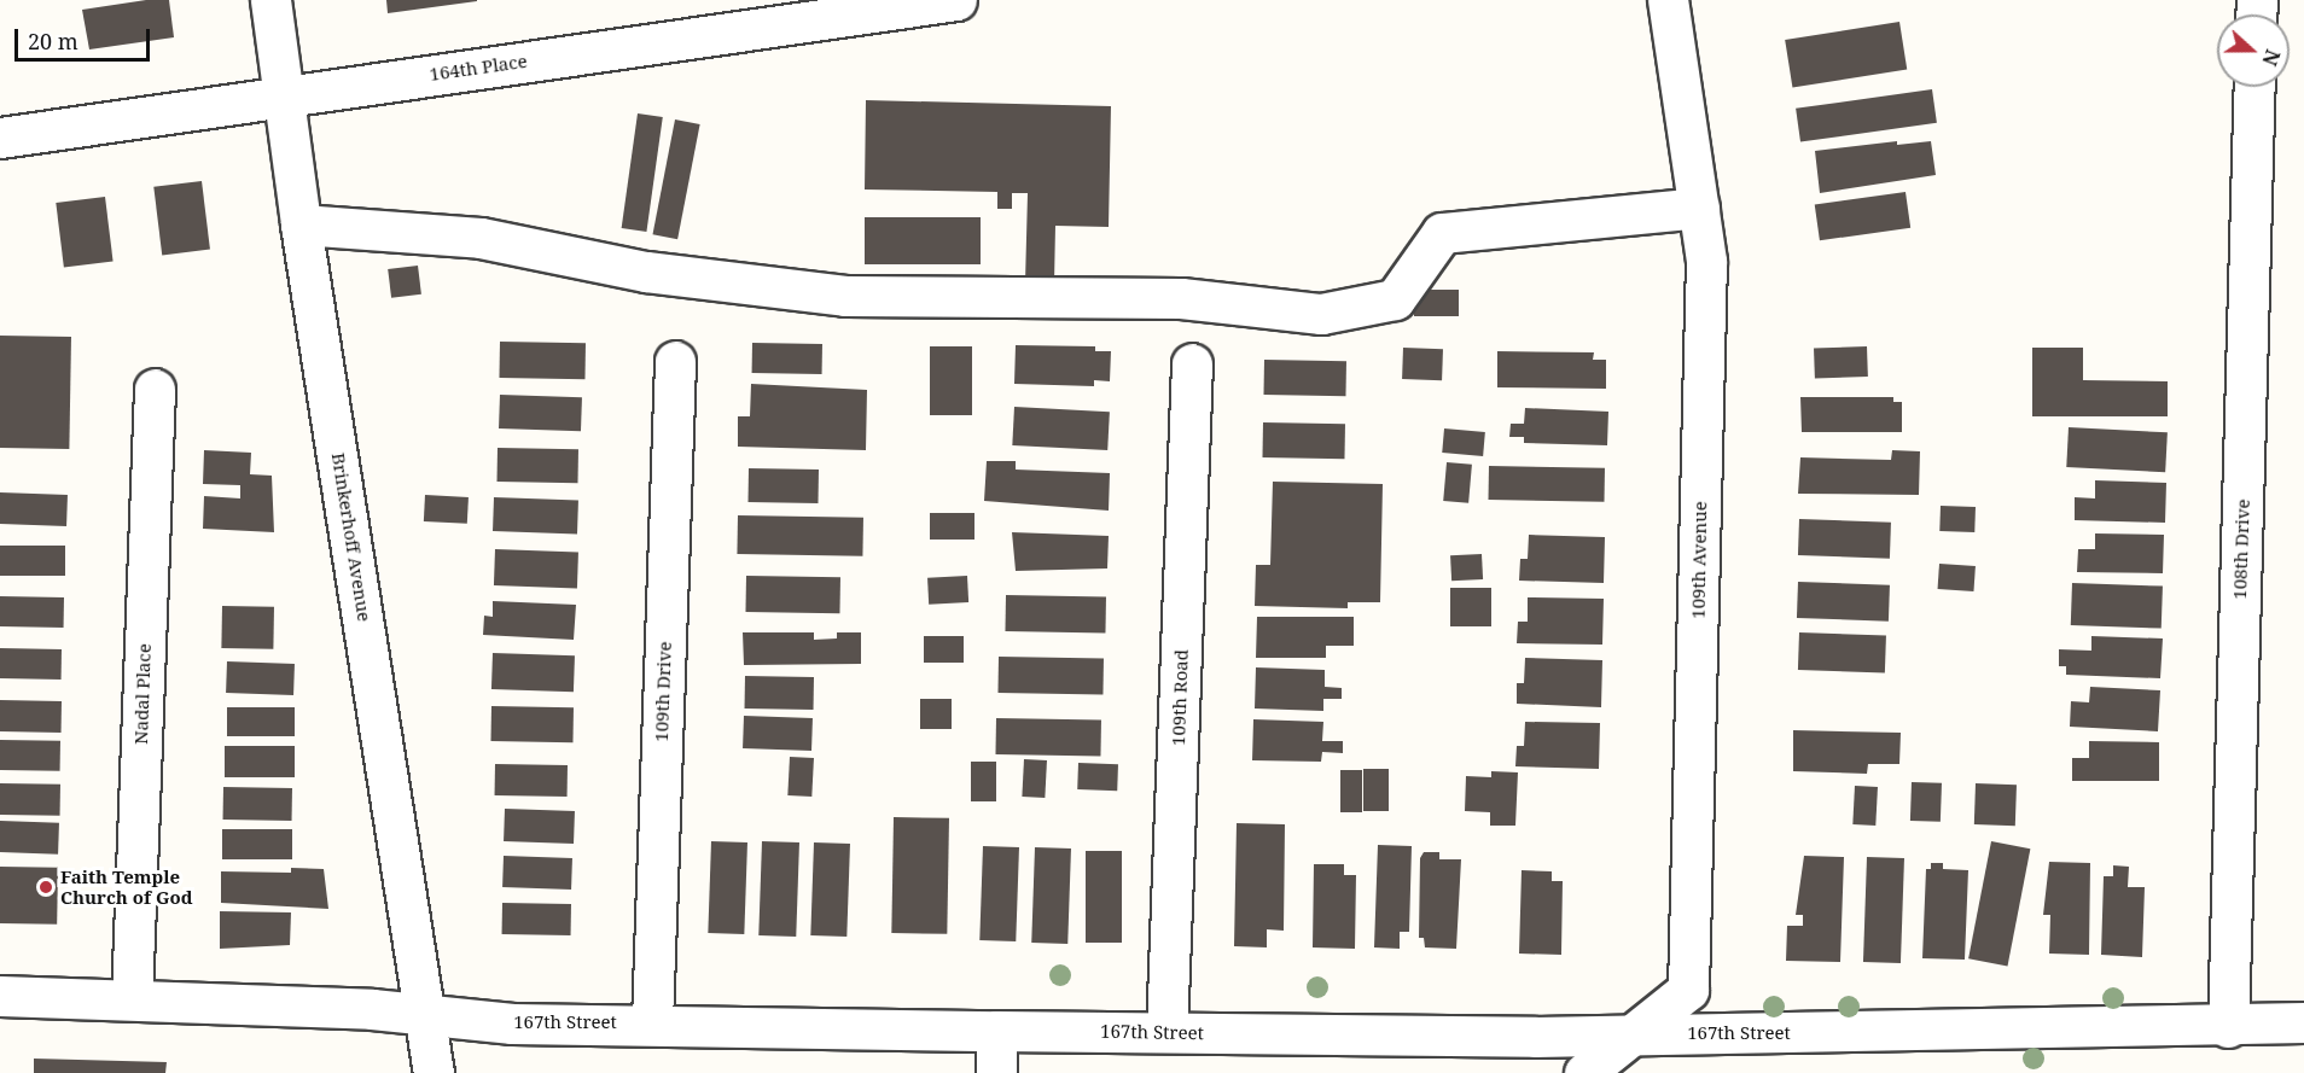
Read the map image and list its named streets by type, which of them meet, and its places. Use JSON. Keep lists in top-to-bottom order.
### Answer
{
  "streets": {
    "street": [
      "164th Place",
      "Brinkerhoff Avenue",
      "108th Drive",
      "109th Avenue",
      "109th Drive",
      "Nadal Place",
      "109th Road",
      "167th Street"
    ]
  },
  "crossings": [
    ["164th Place", "Brinkerhoff Avenue"],
    ["Brinkerhoff Avenue", "167th Street"],
    ["108th Drive", "167th Street"],
    ["109th Avenue", "167th Street"],
    ["109th Drive", "167th Street"],
    ["Nadal Place", "167th Street"],
    ["109th Road", "167th Street"]
  ],
  "places": ["Faith Temple Church of God"],
  "scale_bar": "20 m",
  "north": "right"
}
